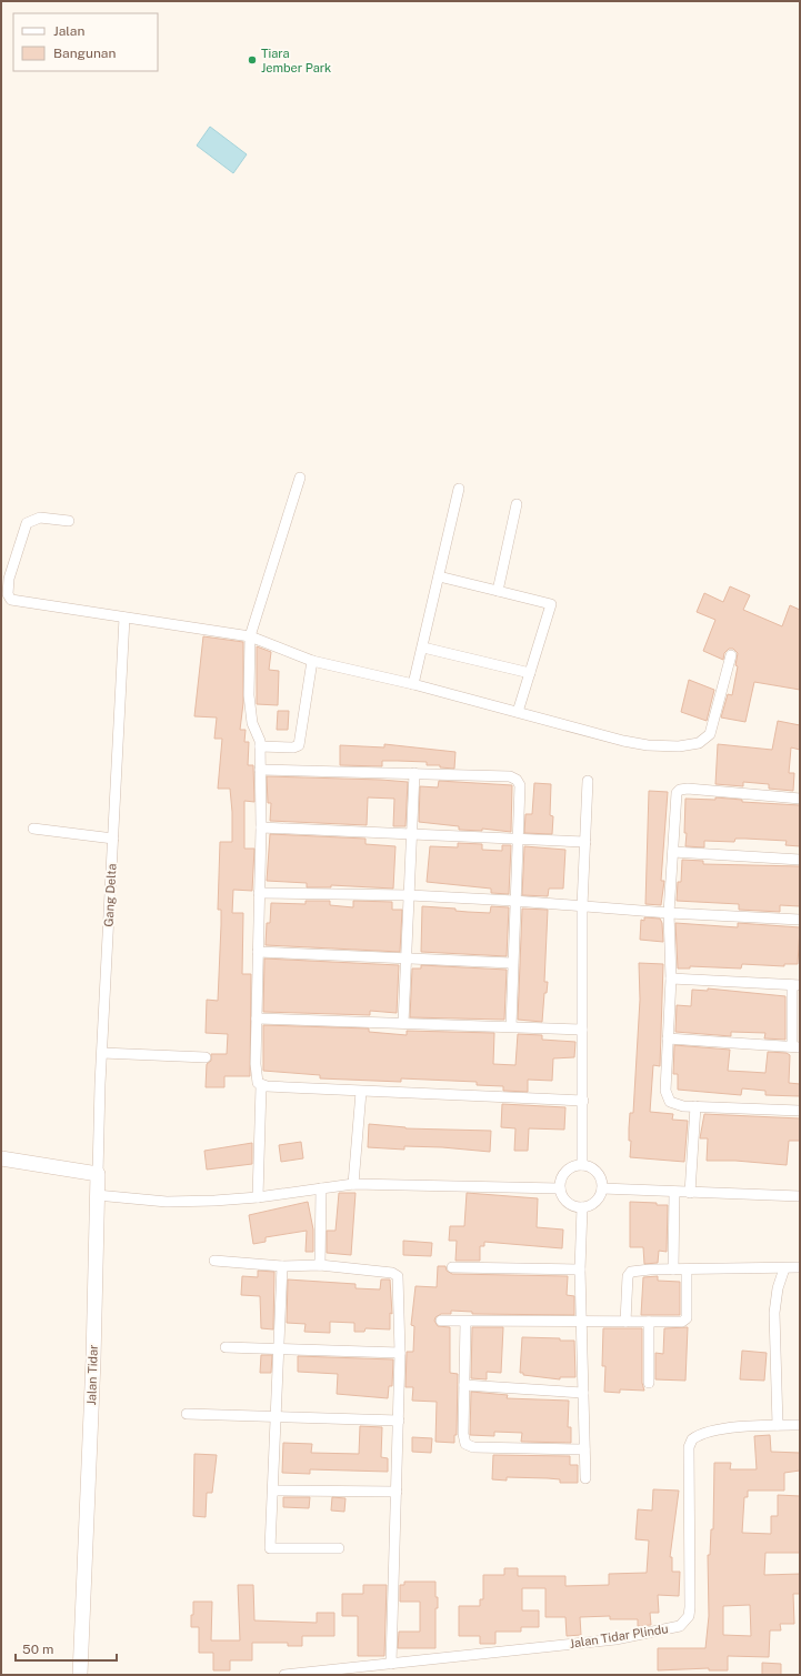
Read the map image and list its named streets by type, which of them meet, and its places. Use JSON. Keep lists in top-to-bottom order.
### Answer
{
  "streets": {
    "main road": ["Jalan Tidar"],
    "street": ["Gang Delta", "Jalan Tidar Plindu"]
  },
  "crossings": [
    ["Gang Delta", "Jalan Tidar"]
  ],
  "places": ["Tiara Jember Park"],
  "legend": ["Jalan", "Bangunan"],
  "scale_bar": "50 m"
}
